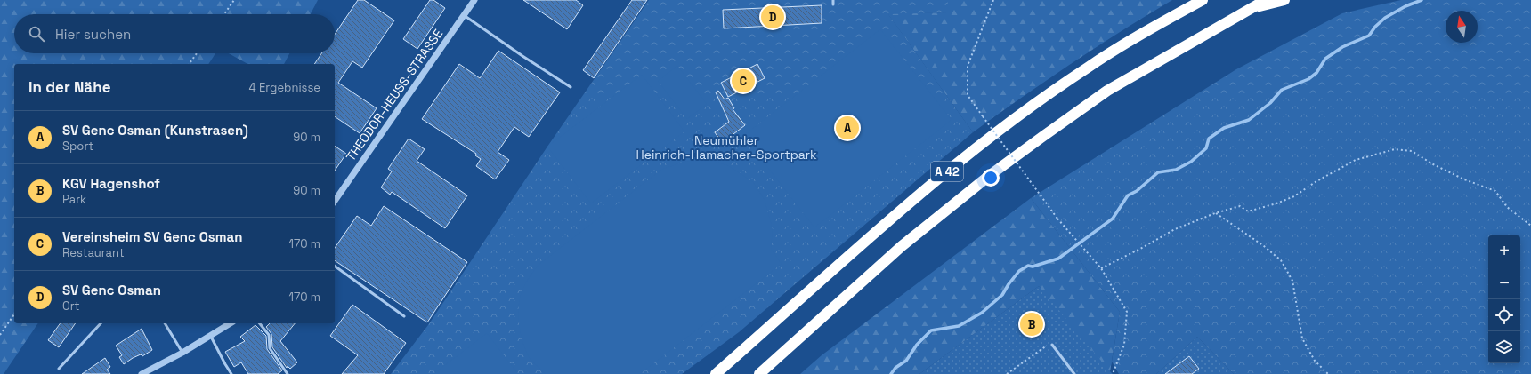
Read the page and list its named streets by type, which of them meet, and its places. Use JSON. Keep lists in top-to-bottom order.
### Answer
{
  "streets": {
    "highway": ["A 42"],
    "street": ["THEODOR-HEUSS-STRASSE"]
  },
  "parks": ["Neumühler Heinrich-Hamacher-Sportpark"],
  "north": "top",
  "page": {
    "pins": [
      "D",
      "C",
      "A",
      "B"
    ],
    "search": "Hier suchen",
    "heading": ["In der Nähe", "4 Ergebnisse"],
    "list": [
      {
        "mark": "A",
        "name": "SV Genc Osman (Kunstrasen)",
        "note": "Sport",
        "value": "90 m"
      },
      {
        "mark": "B",
        "name": "KGV Hagenshof",
        "note": "Park",
        "value": "90 m"
      },
      {
        "mark": "C",
        "name": "Vereinsheim SV Genc Osman",
        "note": "Restaurant",
        "value": "170 m"
      },
      {
        "mark": "D",
        "name": "SV Genc Osman",
        "note": "Ort",
        "value": "170 m"
      }
    ],
    "map_buttons": ["+", "−"]
  }
}
